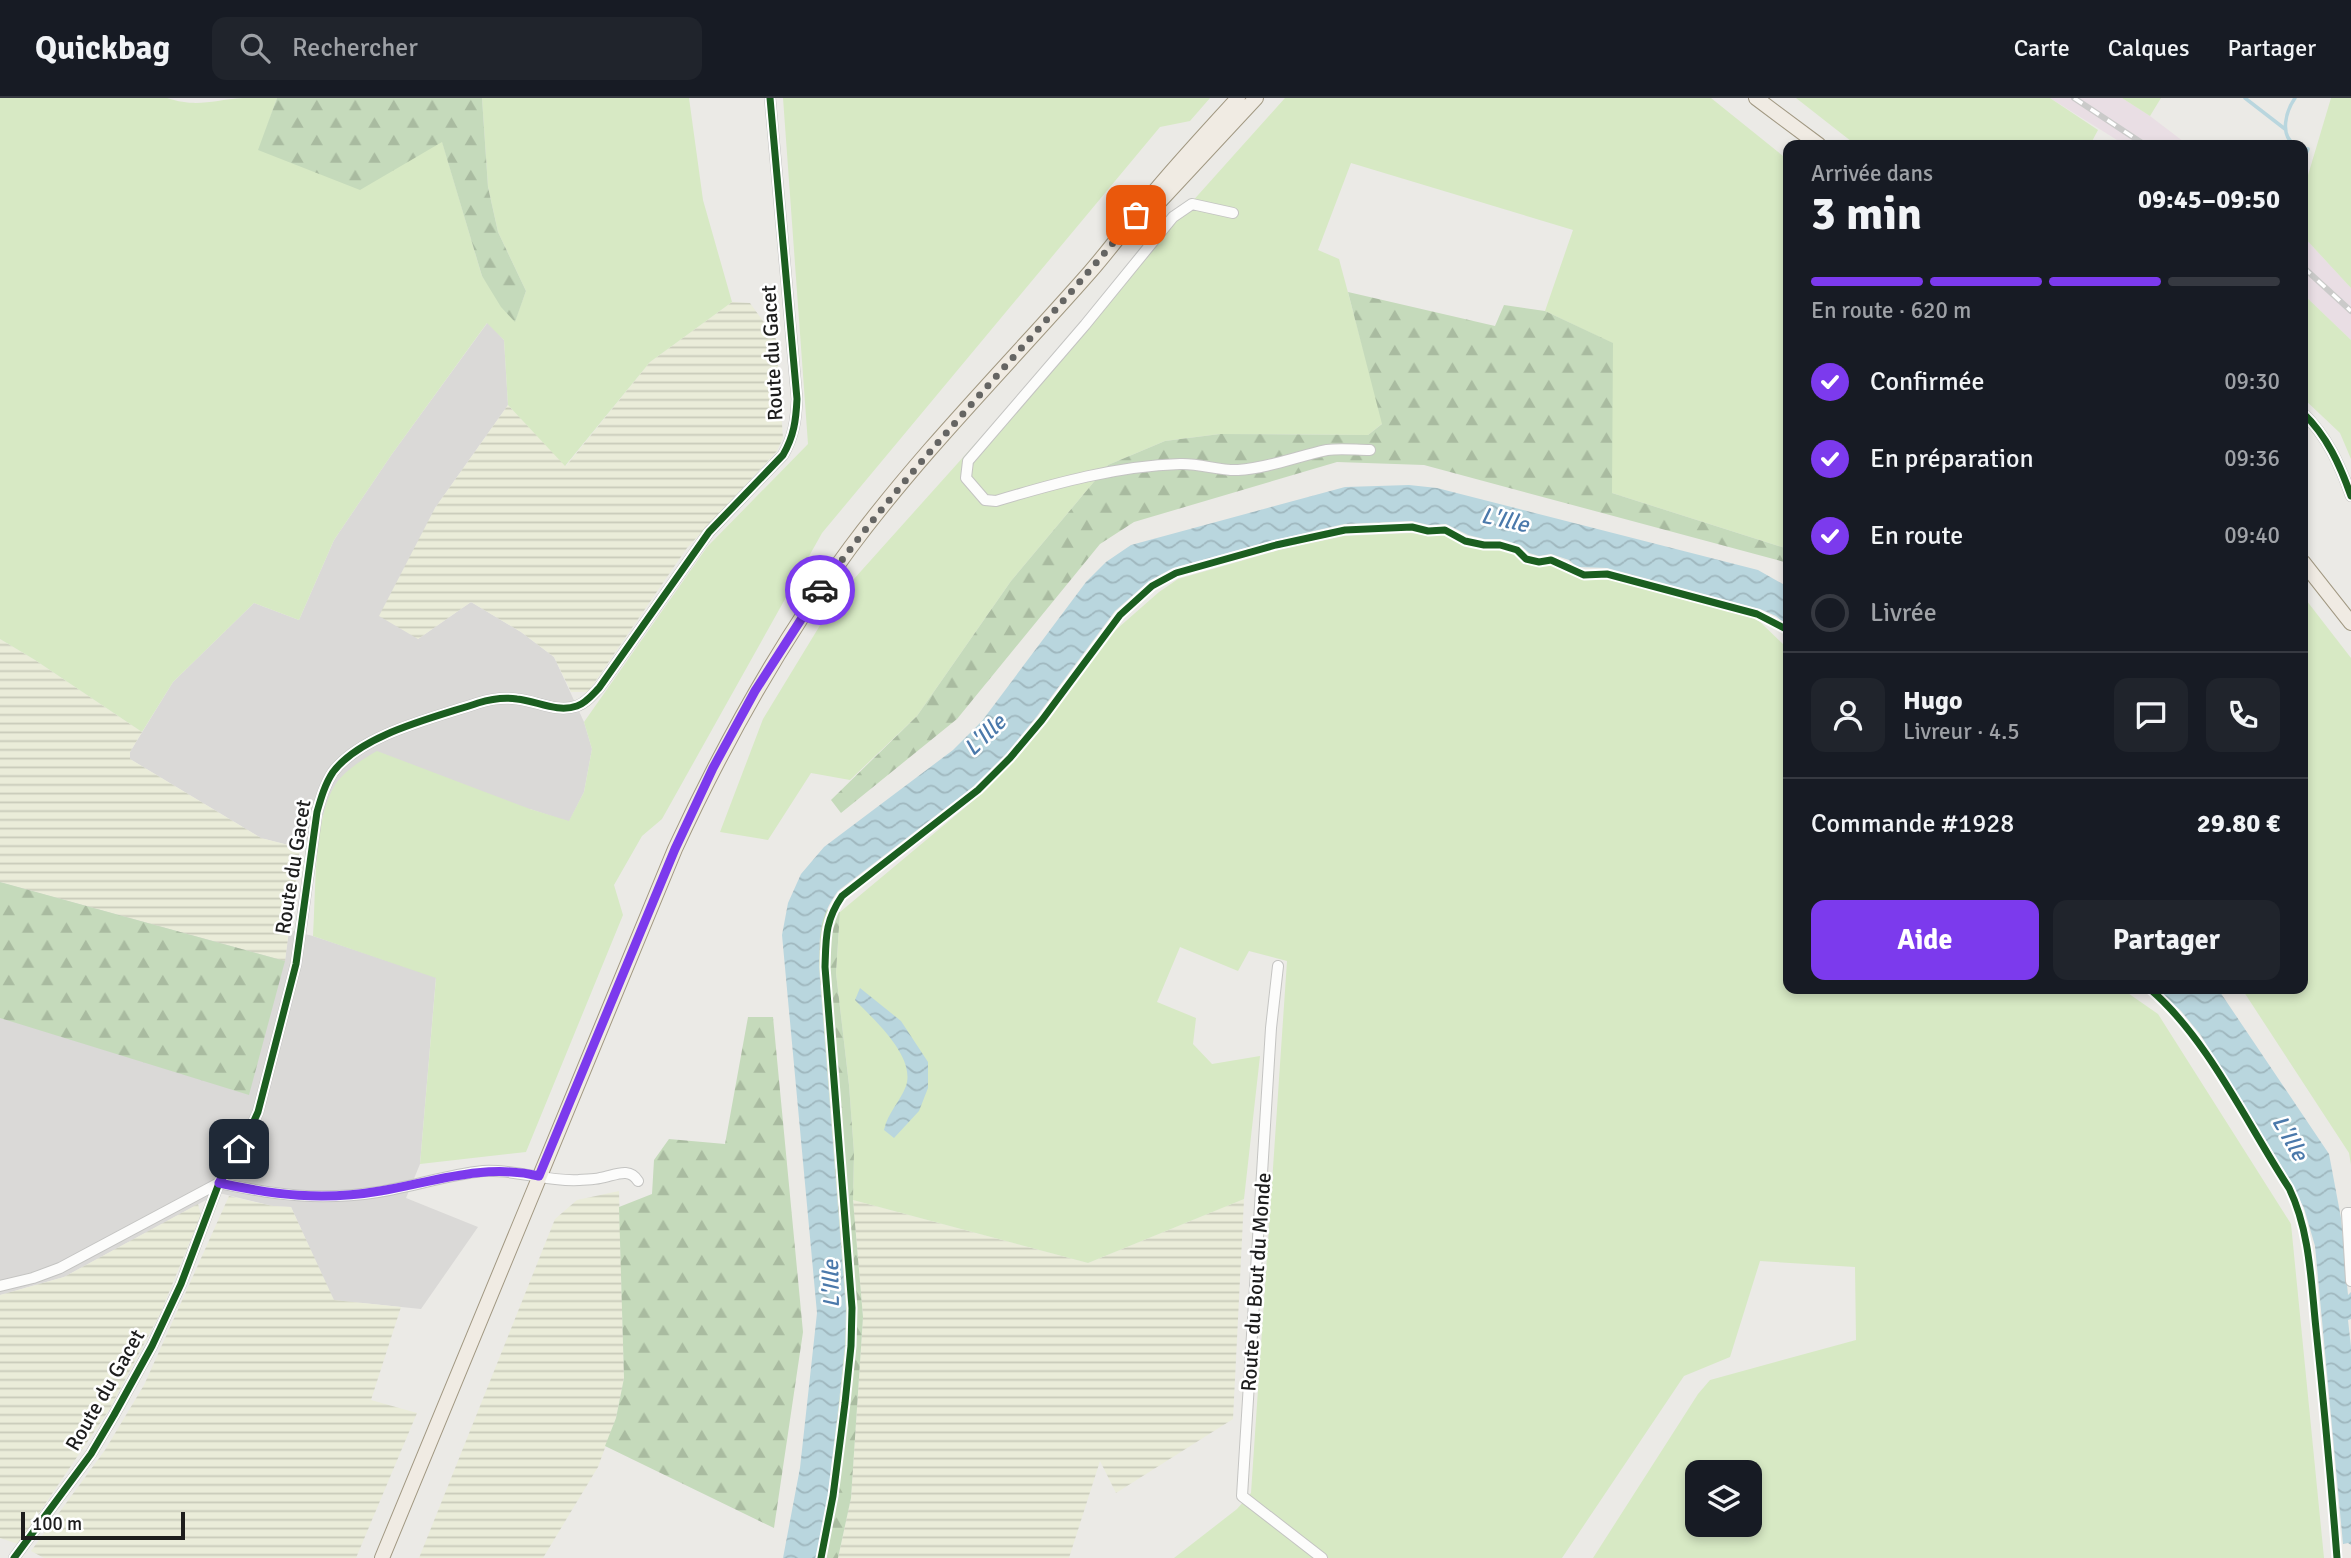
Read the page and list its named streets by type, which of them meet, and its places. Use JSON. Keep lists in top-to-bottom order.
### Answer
{
  "streets": {
    "street": ["Route du Gacet", "Route du Bout du Monde"]
  },
  "water": ["L'Ille"],
  "scale_bar": "100 m",
  "page": {
    "header": "Quickbag",
    "search": "Rechercher",
    "nav": ["Carte", "Calques", "Partager"],
    "heading": ["3 min", "Arrivée dans", "09:45–09:50"],
    "panel": [
      "Hugo",
      "Livreur · 4.5",
      "Commande #1928",
      "29.80 €"
    ],
    "bar": "En route · 620 m",
    "list": [
      ["Confirmée", "09:30"],
      ["En préparation", "09:36"],
      ["En route", "09:40"],
      "Livrée"
    ],
    "buttons": ["Aide", "Partager"],
    "scale": "100 m"
  }
}
